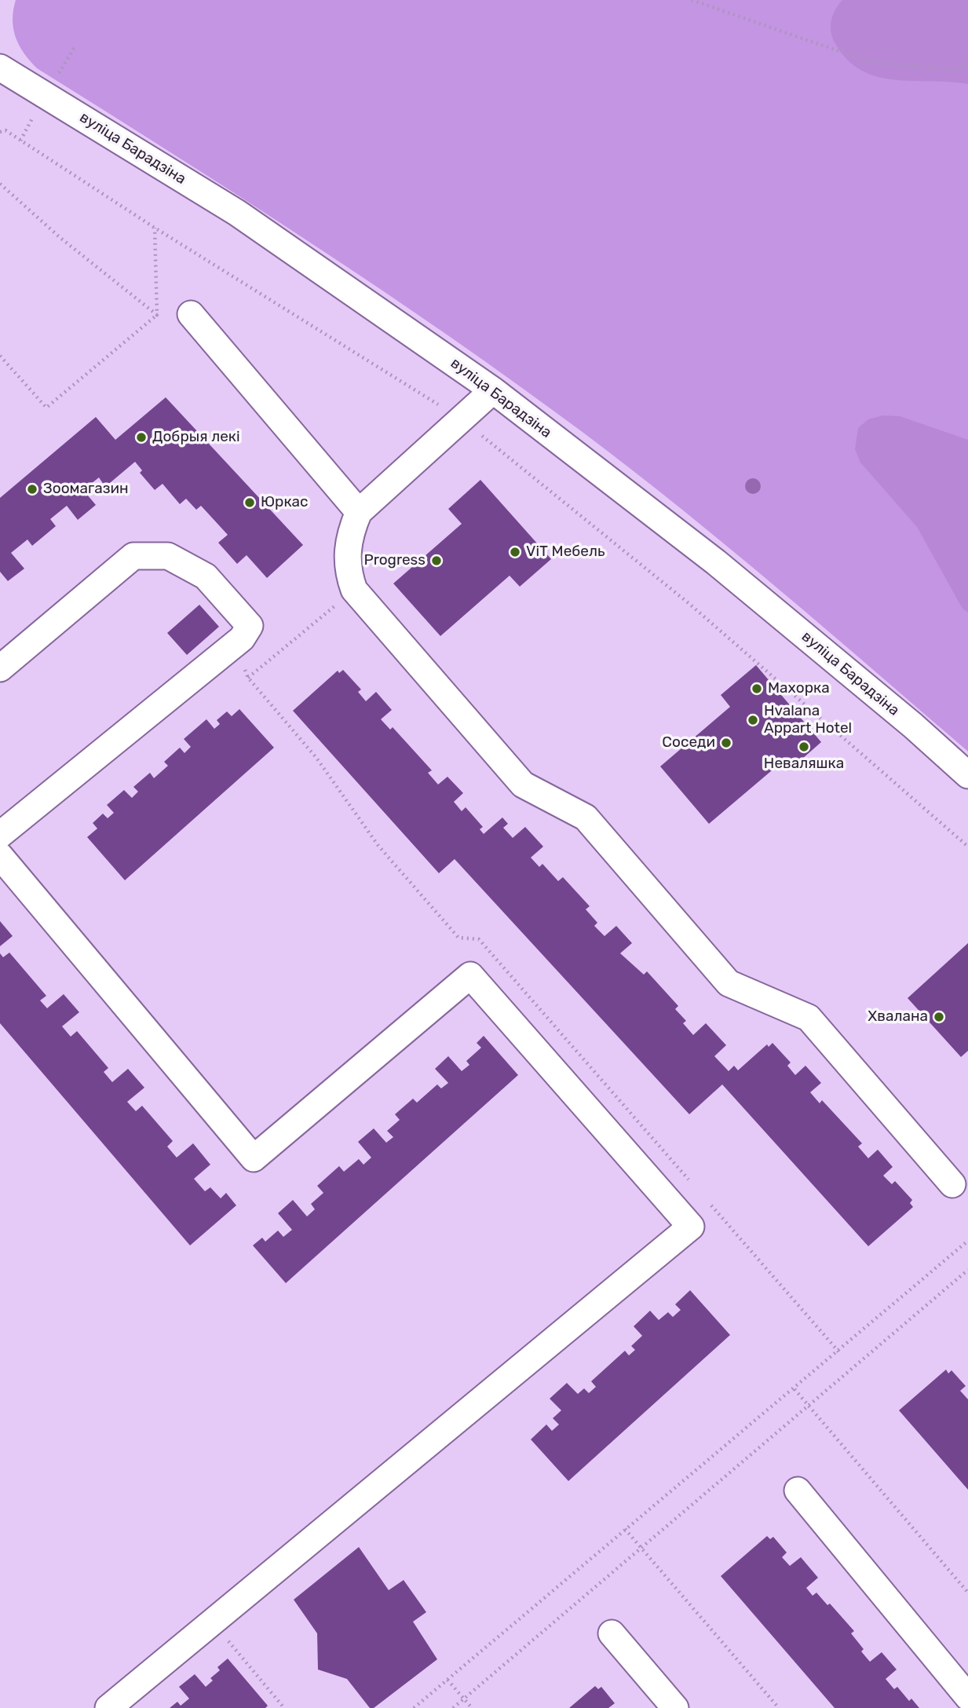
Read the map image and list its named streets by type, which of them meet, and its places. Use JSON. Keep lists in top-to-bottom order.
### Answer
{
  "streets": {
    "street": ["вуліца Барадзіна"]
  },
  "places": [
    "Добрыя лекі",
    "Зоомагазин",
    "Юркас",
    "ViT Мебель",
    "Progress",
    "Махорка",
    "Hvalana Appart Hotel",
    "Соседи",
    "Неваляшка",
    "Хвалана"
  ]
}
